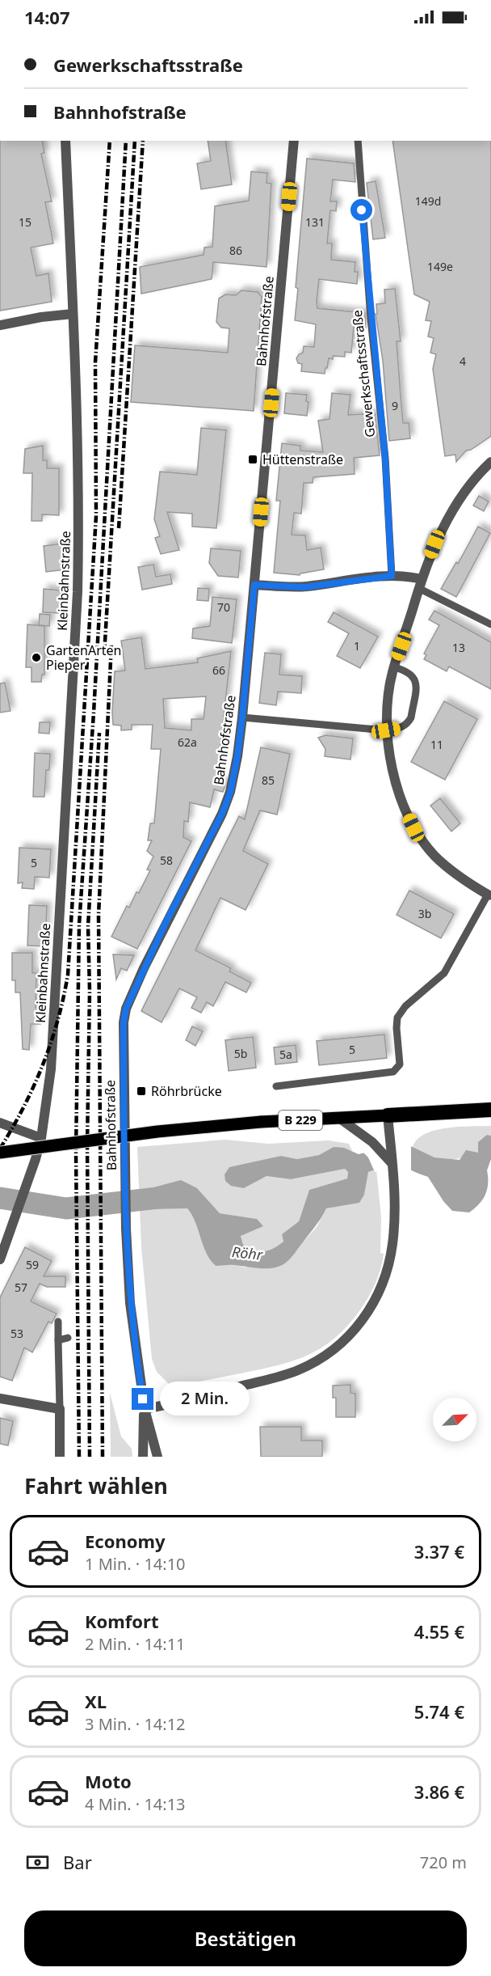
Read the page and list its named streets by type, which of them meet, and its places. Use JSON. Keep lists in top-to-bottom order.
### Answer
{
  "streets": {
    "main road": ["B 229"],
    "street": ["Bahnhofstraße", "Kleinbahnstraße"],
    "lane": ["Gewerkschaftsstraße"]
  },
  "water": ["Röhr"],
  "places": {
    "transit": ["Hüttenstraße", "Röhrbrücke"],
    "other": ["GartenArten Pieper"]
  },
  "house_numbers": [
    "149d",
    "15",
    "131",
    "86",
    "149e",
    "4",
    "9",
    "70",
    "1",
    "13",
    "66",
    "62a",
    "11",
    "85",
    "58",
    "5",
    "3b",
    "5",
    "5b",
    "5a",
    "59",
    "57",
    "53"
  ],
  "north": "top right",
  "page": {
    "status": "14:07",
    "banner": ["Gewerkschaftsstraße", "Bahnhofstraße"],
    "bubble": "2 Min.",
    "heading": "Fahrt wählen",
    "list": [
      {
        "name": "Economy",
        "note": "1 Min. · 14:10",
        "value": "3.37 €"
      },
      {
        "name": "Komfort",
        "note": "2 Min. · 14:11",
        "value": "4.55 €"
      },
      {
        "name": "XL",
        "note": "3 Min. · 14:12",
        "value": "5.74 €"
      },
      {
        "name": "Moto",
        "note": "4 Min. · 14:13",
        "value": "3.86 €"
      }
    ],
    "pay": ["Bar", "720 m"],
    "buttons": "Bestätigen"
  }
}
